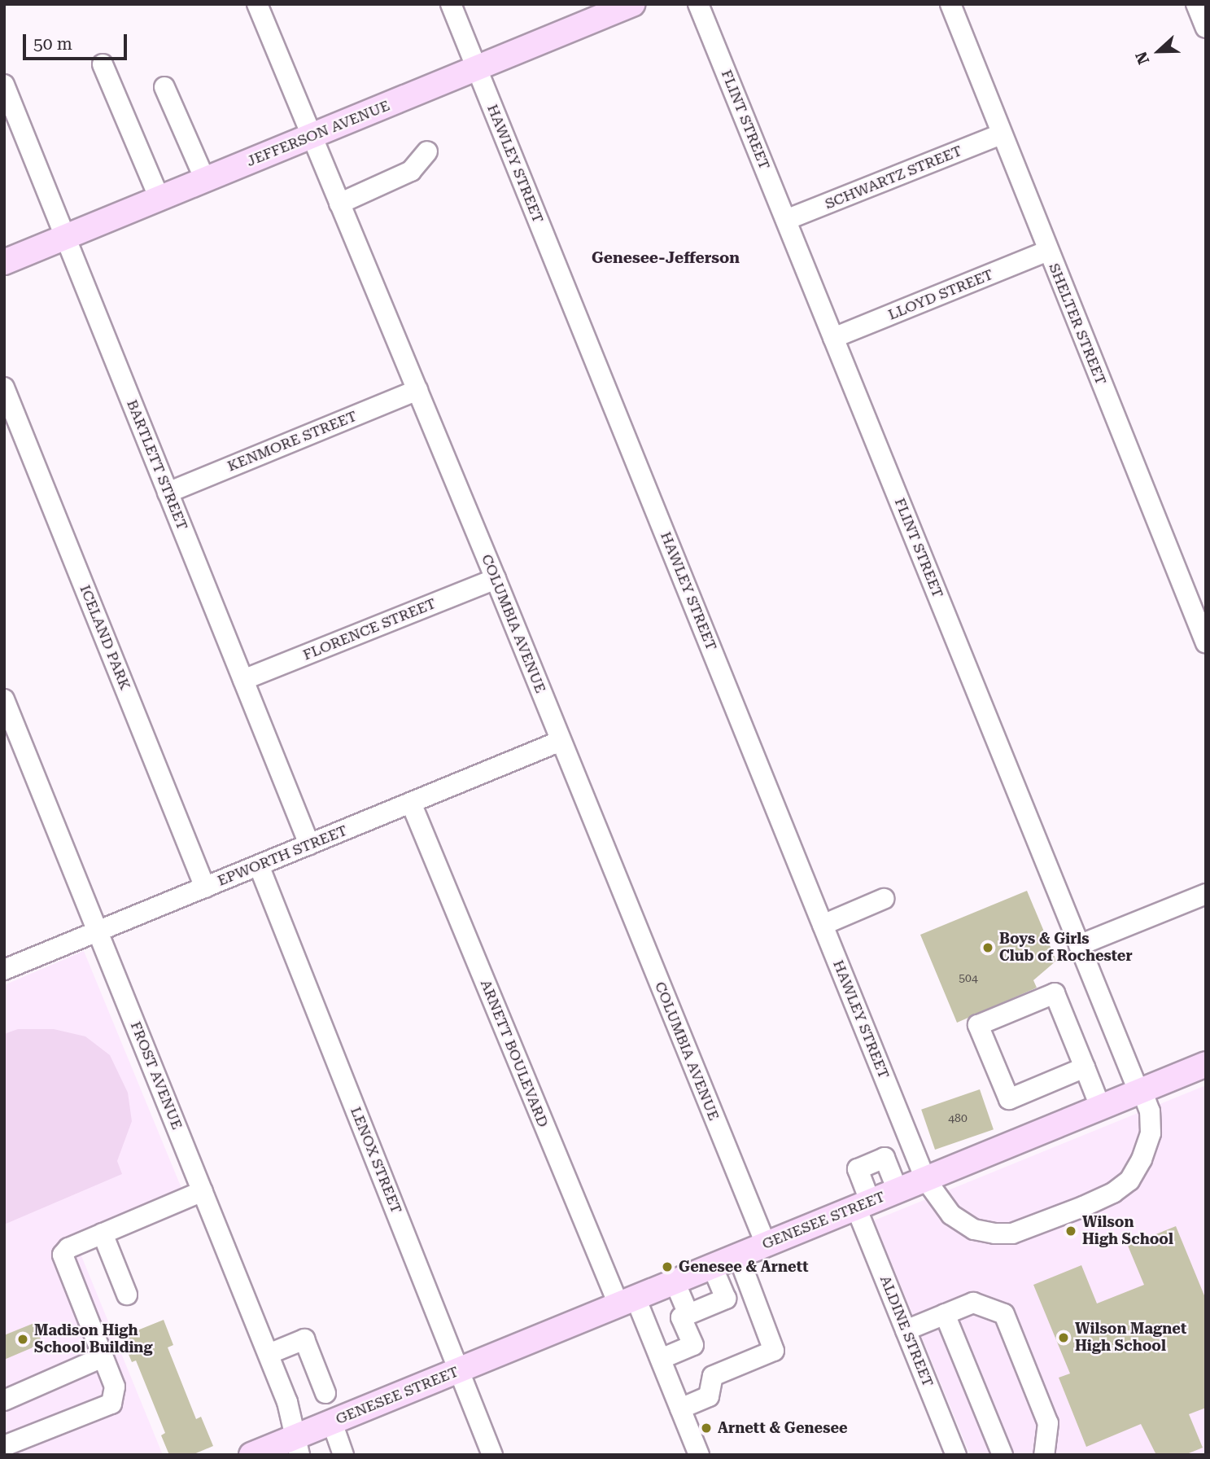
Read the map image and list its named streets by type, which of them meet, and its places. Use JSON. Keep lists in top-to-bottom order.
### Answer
{
  "streets": {
    "main road": ["JEFFERSON AVENUE", "GENESEE STREET"],
    "street": [
      "FLINT STREET",
      "HAWLEY STREET",
      "SCHWARTZ STREET",
      "LLOYD STREET",
      "SHELTER STREET",
      "KENMORE STREET",
      "BARTLETT STREET",
      "COLUMBIA AVENUE",
      "FLORENCE STREET",
      "ICELAND PARK",
      "EPWORTH STREET",
      "ARNETT BOULEVARD",
      "FROST AVENUE",
      "LENOX STREET",
      "ALDINE STREET"
    ]
  },
  "crossings": [
    ["FLINT STREET", "HAWLEY STREET"],
    ["FLINT STREET", "SCHWARTZ STREET"],
    ["FLINT STREET", "LLOYD STREET"],
    ["FLINT STREET", "GENESEE STREET"],
    ["JEFFERSON AVENUE", "HAWLEY STREET"],
    ["JEFFERSON AVENUE", "BARTLETT STREET"],
    ["JEFFERSON AVENUE", "COLUMBIA AVENUE"],
    ["HAWLEY STREET", "GENESEE STREET"],
    ["SCHWARTZ STREET", "SHELTER STREET"],
    ["LLOYD STREET", "SHELTER STREET"],
    ["KENMORE STREET", "BARTLETT STREET"],
    ["KENMORE STREET", "COLUMBIA AVENUE"],
    ["BARTLETT STREET", "FLORENCE STREET"],
    ["BARTLETT STREET", "EPWORTH STREET"],
    ["COLUMBIA AVENUE", "FLORENCE STREET"],
    ["COLUMBIA AVENUE", "EPWORTH STREET"],
    ["COLUMBIA AVENUE", "GENESEE STREET"],
    ["ICELAND PARK", "EPWORTH STREET"],
    ["EPWORTH STREET", "ARNETT BOULEVARD"],
    ["EPWORTH STREET", "FROST AVENUE"],
    ["EPWORTH STREET", "LENOX STREET"],
    ["ARNETT BOULEVARD", "GENESEE STREET"],
    ["FROST AVENUE", "GENESEE STREET"],
    ["LENOX STREET", "GENESEE STREET"],
    ["GENESEE STREET", "ALDINE STREET"]
  ],
  "districts": ["Genesee-Jefferson"],
  "places": [
    "Boys & Girls Club of Rochester",
    "Wilson High School",
    "Genesee & Arnett",
    "Wilson Magnet High School",
    "Madison High School Building",
    "Arnett & Genesee"
  ],
  "house_numbers": ["504", "480"],
  "scale_bar": "50 m",
  "north": "left"
}
